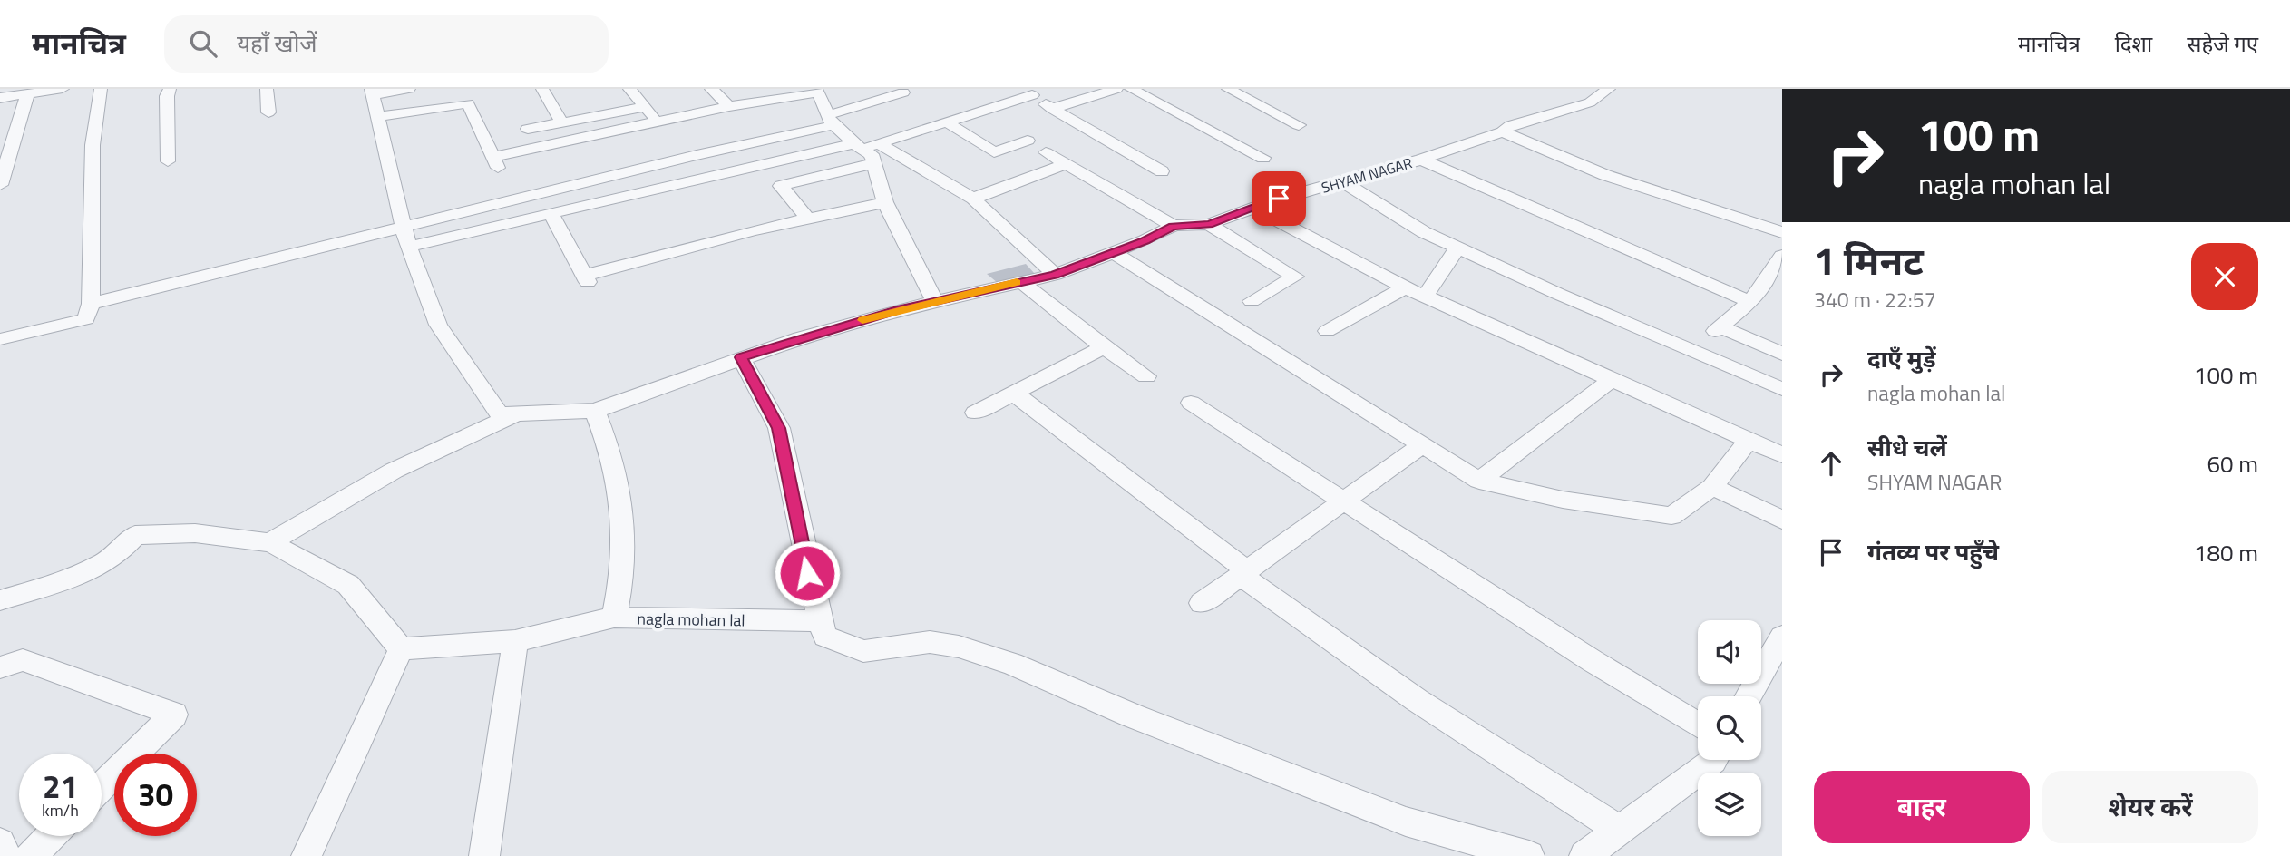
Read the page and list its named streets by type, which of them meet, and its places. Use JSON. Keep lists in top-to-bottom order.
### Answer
{
  "streets": {
    "street": ["SHYAM NAGAR", "nagla mohan lal"]
  },
  "page": {
    "header": "मानचित्र",
    "search": "यहाँ खोजें",
    "nav": ["मानचित्र", "दिशा", "सहेजे गए"],
    "turn": ["100 m", "nagla mohan lal"],
    "heading": ["1 मिनट", "340 m · 22:57"],
    "list": [
      {
        "name": "दाएँ मुड़ें",
        "note": "nagla mohan lal",
        "value": "100 m"
      },
      {
        "name": "सीधे चलें",
        "note": "SHYAM NAGAR",
        "value": "60 m"
      },
      {
        "name": "गंतव्य पर पहुँचे",
        "value": "180 m"
      }
    ],
    "speed": "21 km/h",
    "limit": "30",
    "buttons": ["बाहर", "शेयर करें"]
  }
}
